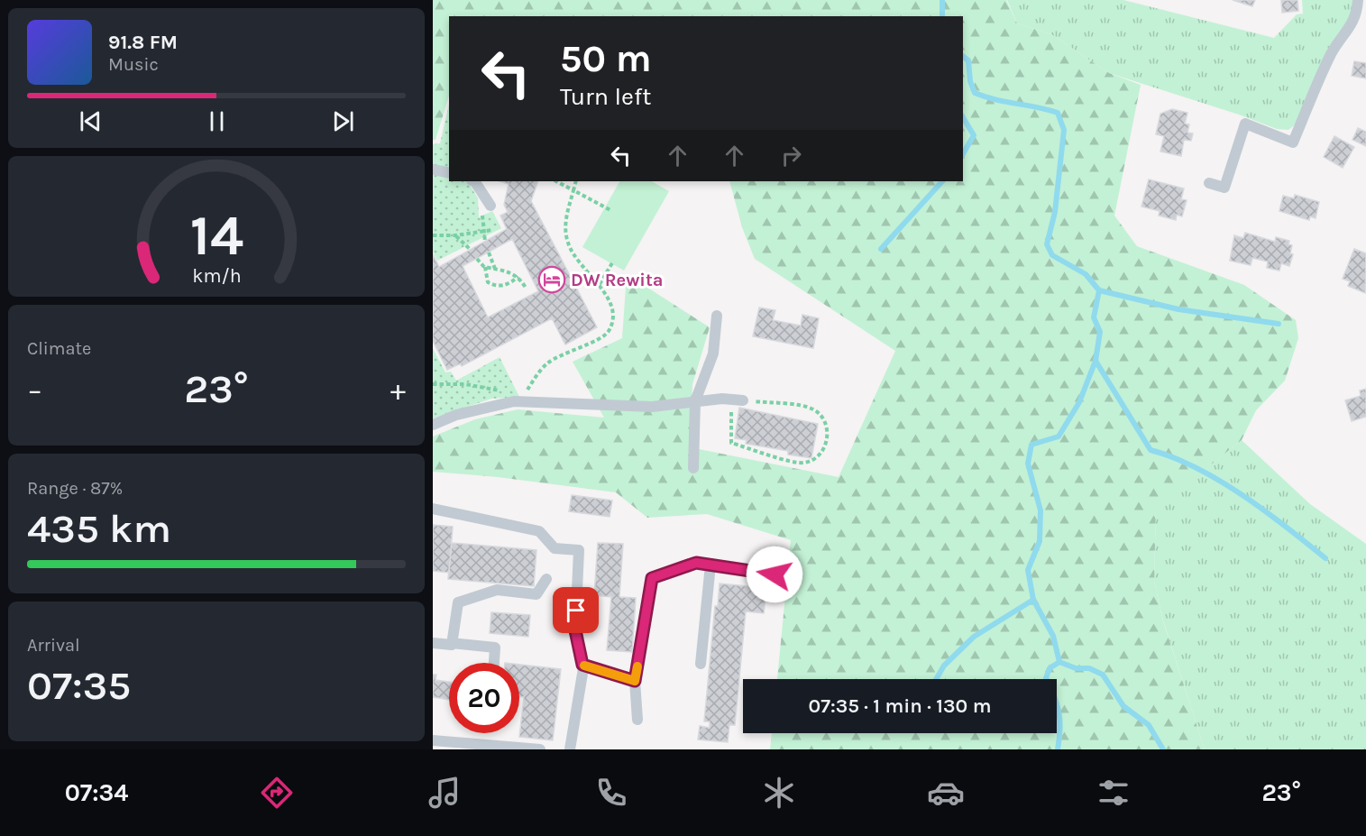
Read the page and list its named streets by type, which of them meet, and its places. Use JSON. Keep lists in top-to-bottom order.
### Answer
{
  "places": {
    "hotel": ["DW Rewita"]
  },
  "page": {
    "turn": ["50 m", "Turn left"],
    "song": ["91.8 FM", "Music"],
    "tile": [
      "Climate",
      ["Range · 87%", "435 km"],
      ["Arrival", "07:35"]
    ],
    "heat": ["−", "23°", "+"],
    "limit": "20",
    "trip": "07:35 · 1 min · 130 m",
    "tabs": ["07:34", "23°"],
    "gauge": ["14", "km/h"]
  }
}
